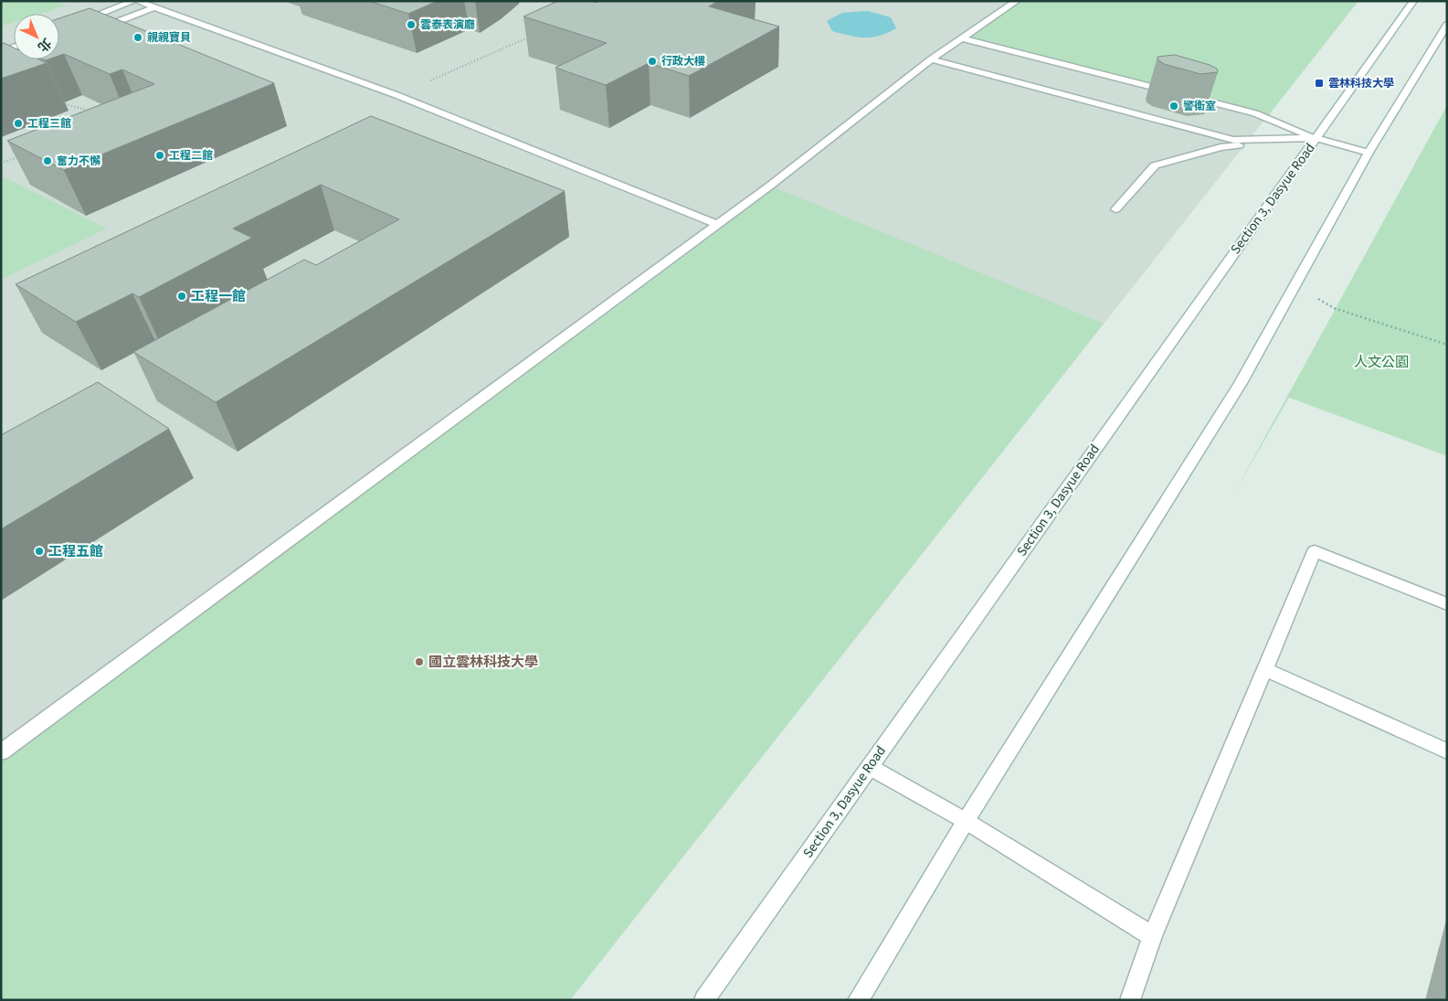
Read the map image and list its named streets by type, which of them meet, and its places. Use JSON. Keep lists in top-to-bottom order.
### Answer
{
  "streets": {
    "street": ["Section 3, Dasyue Road"]
  },
  "parks": ["人文公園"],
  "places": {
    "other": [
      "雲泰表演廳",
      "親親寶貝",
      "行政大樓",
      "警衛室",
      "工程三館",
      "工程二館",
      "奮力不懈",
      "工程一館",
      "工程五館",
      "國立雲林科技大學"
    ],
    "transit": ["雲林科技大學"]
  },
  "north": "bottom right"
}
